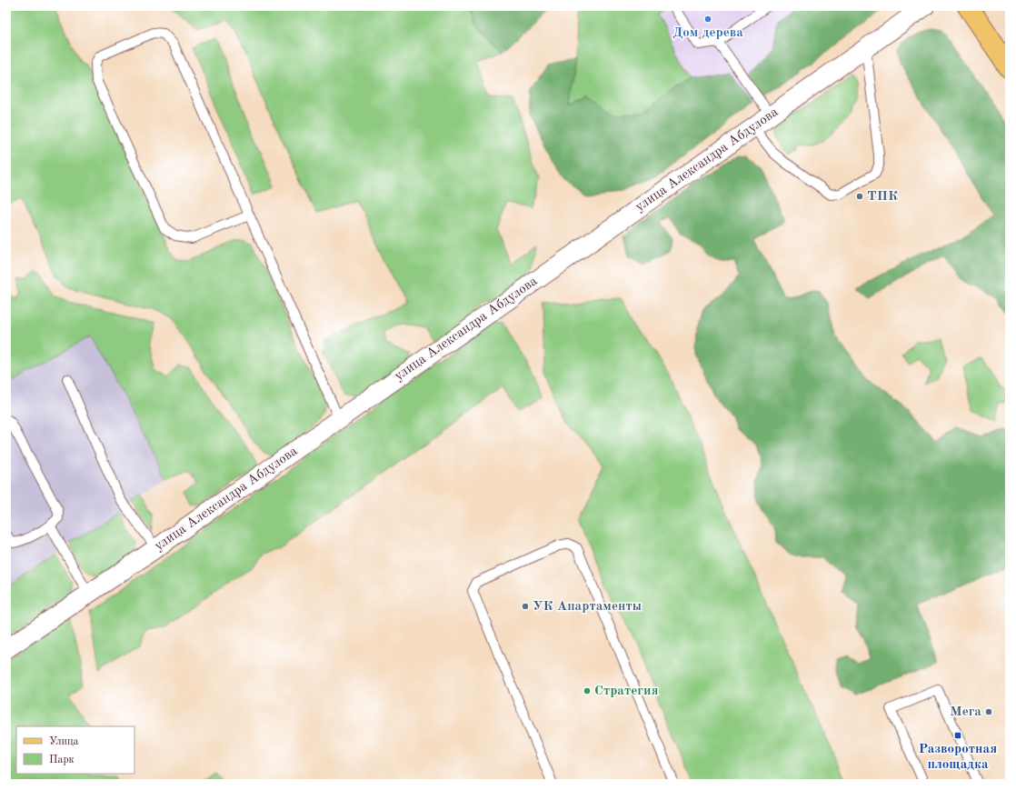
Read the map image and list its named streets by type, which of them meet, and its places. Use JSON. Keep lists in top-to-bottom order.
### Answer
{
  "streets": {
    "street": ["улица Александра Абдулова"]
  },
  "places": {
    "other": [
      "Дом дерева",
      "ТПК",
      "УК Апартаменты",
      "Стратегия",
      "Мега"
    ],
    "transit": ["Разворотная площадка"]
  },
  "legend": ["Улица", "Парк"]
}
